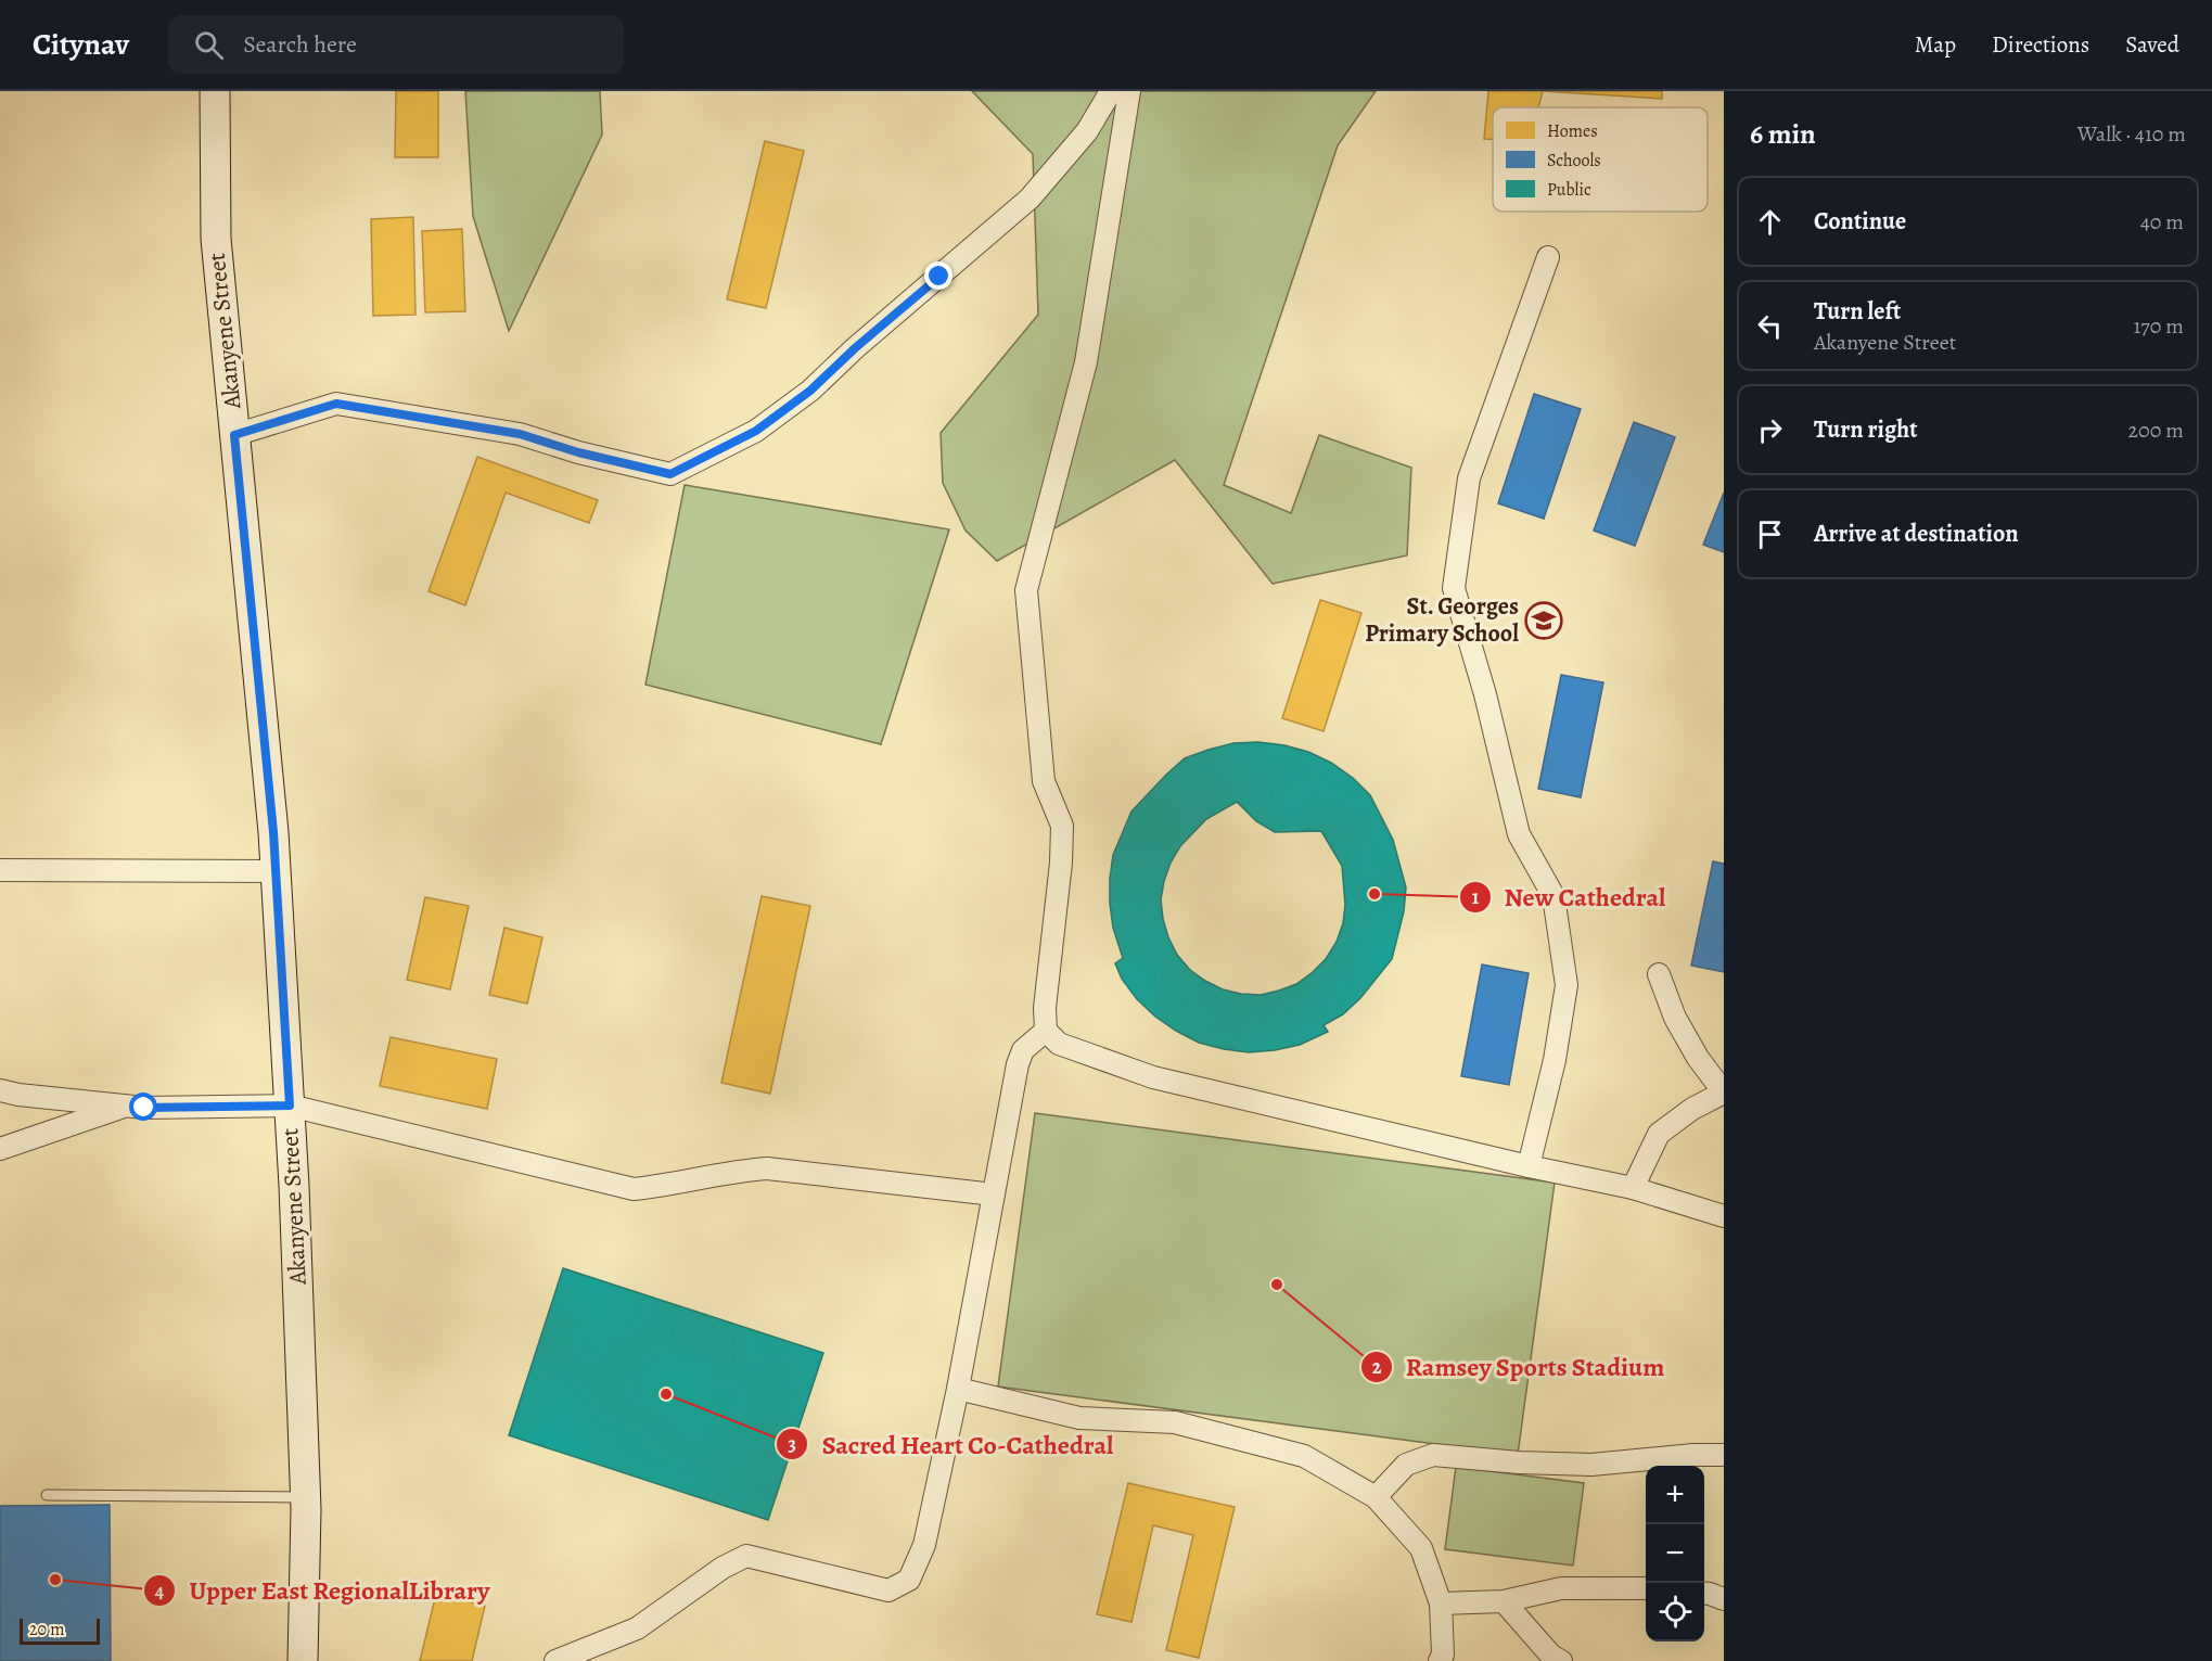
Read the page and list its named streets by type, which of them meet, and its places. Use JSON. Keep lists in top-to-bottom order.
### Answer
{
  "streets": {
    "street": ["Akanyene Street"]
  },
  "places": {
    "school or university": ["St. Georges Primary School"],
    "other": [
      "New Cathedral",
      "Ramsey Sports Stadium",
      "Sacred Heart Co-Cathedral",
      "Upper East RegionalLibrary"
    ]
  },
  "legend": ["Homes", "Schools", "Public"],
  "scale_bar": "20 m",
  "page": {
    "header": "Citynav",
    "search": "Search here",
    "nav": ["Map", "Directions", "Saved"],
    "heading": ["6 min", "Walk · 410 m"],
    "list": [
      ["Continue", "40 m"],
      ["Turn left", "Akanyene Street", "170 m"],
      ["Turn right", "200 m"],
      "Arrive at destination"
    ],
    "map_buttons": ["+", "−"],
    "scale": "20 m"
  }
}
